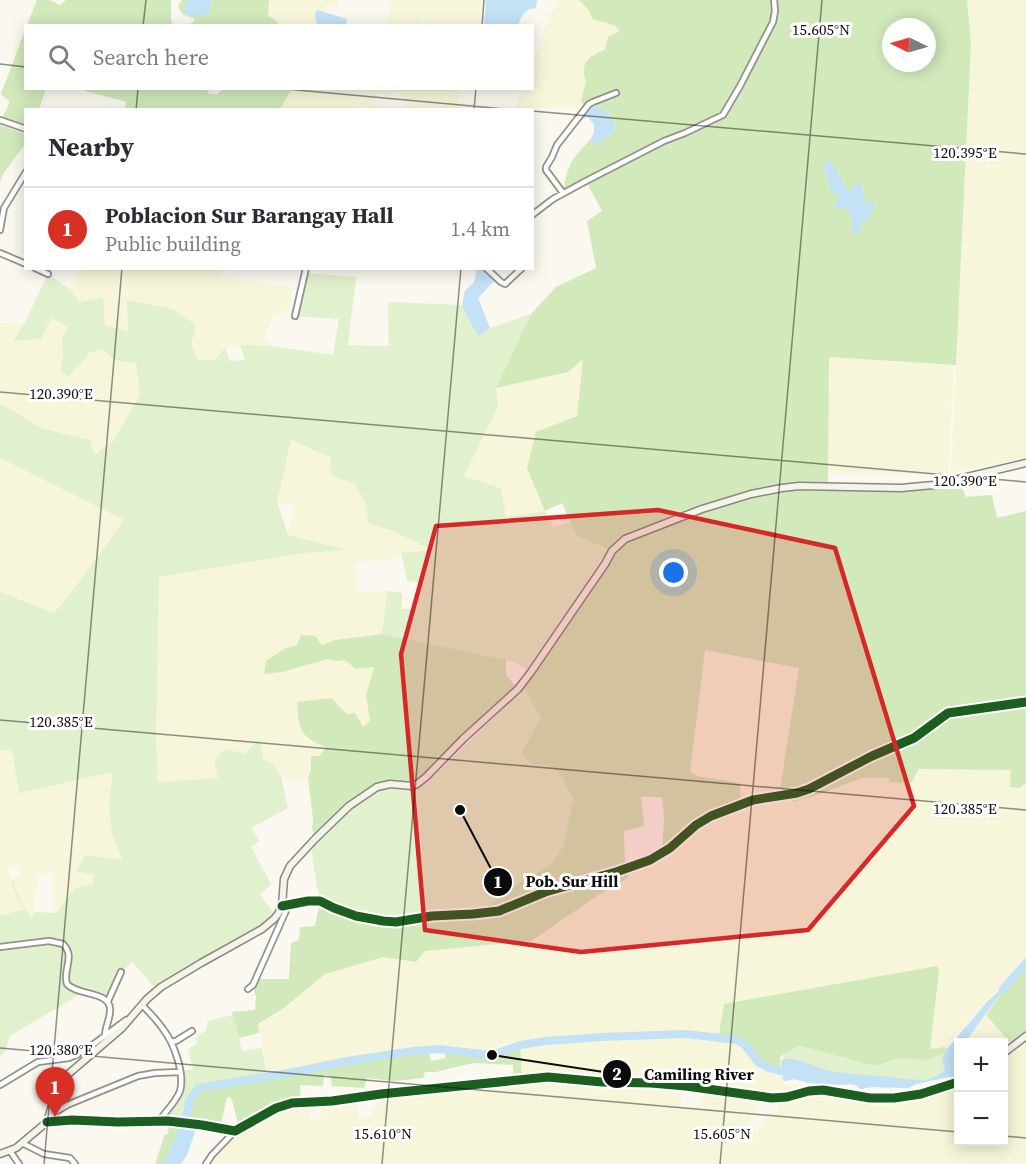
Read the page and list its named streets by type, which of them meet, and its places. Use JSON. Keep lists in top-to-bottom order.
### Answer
{
  "places": ["Pob. Sur Hill", "Camiling River"],
  "north": "left",
  "page": {
    "search": "Search here",
    "heading": "Nearby",
    "list": [
      {
        "mark": "1",
        "name": "Poblacion Sur Barangay Hall",
        "note": "Public building",
        "value": "1.4 km"
      }
    ],
    "map_buttons": ["+", "−"],
    "pins": "1"
  },
  "coordinates": [
    "15.605°N",
    "120.395°E",
    "120.390°E",
    "120.385°E",
    "120.380°E",
    "15.610°N"
  ]
}
